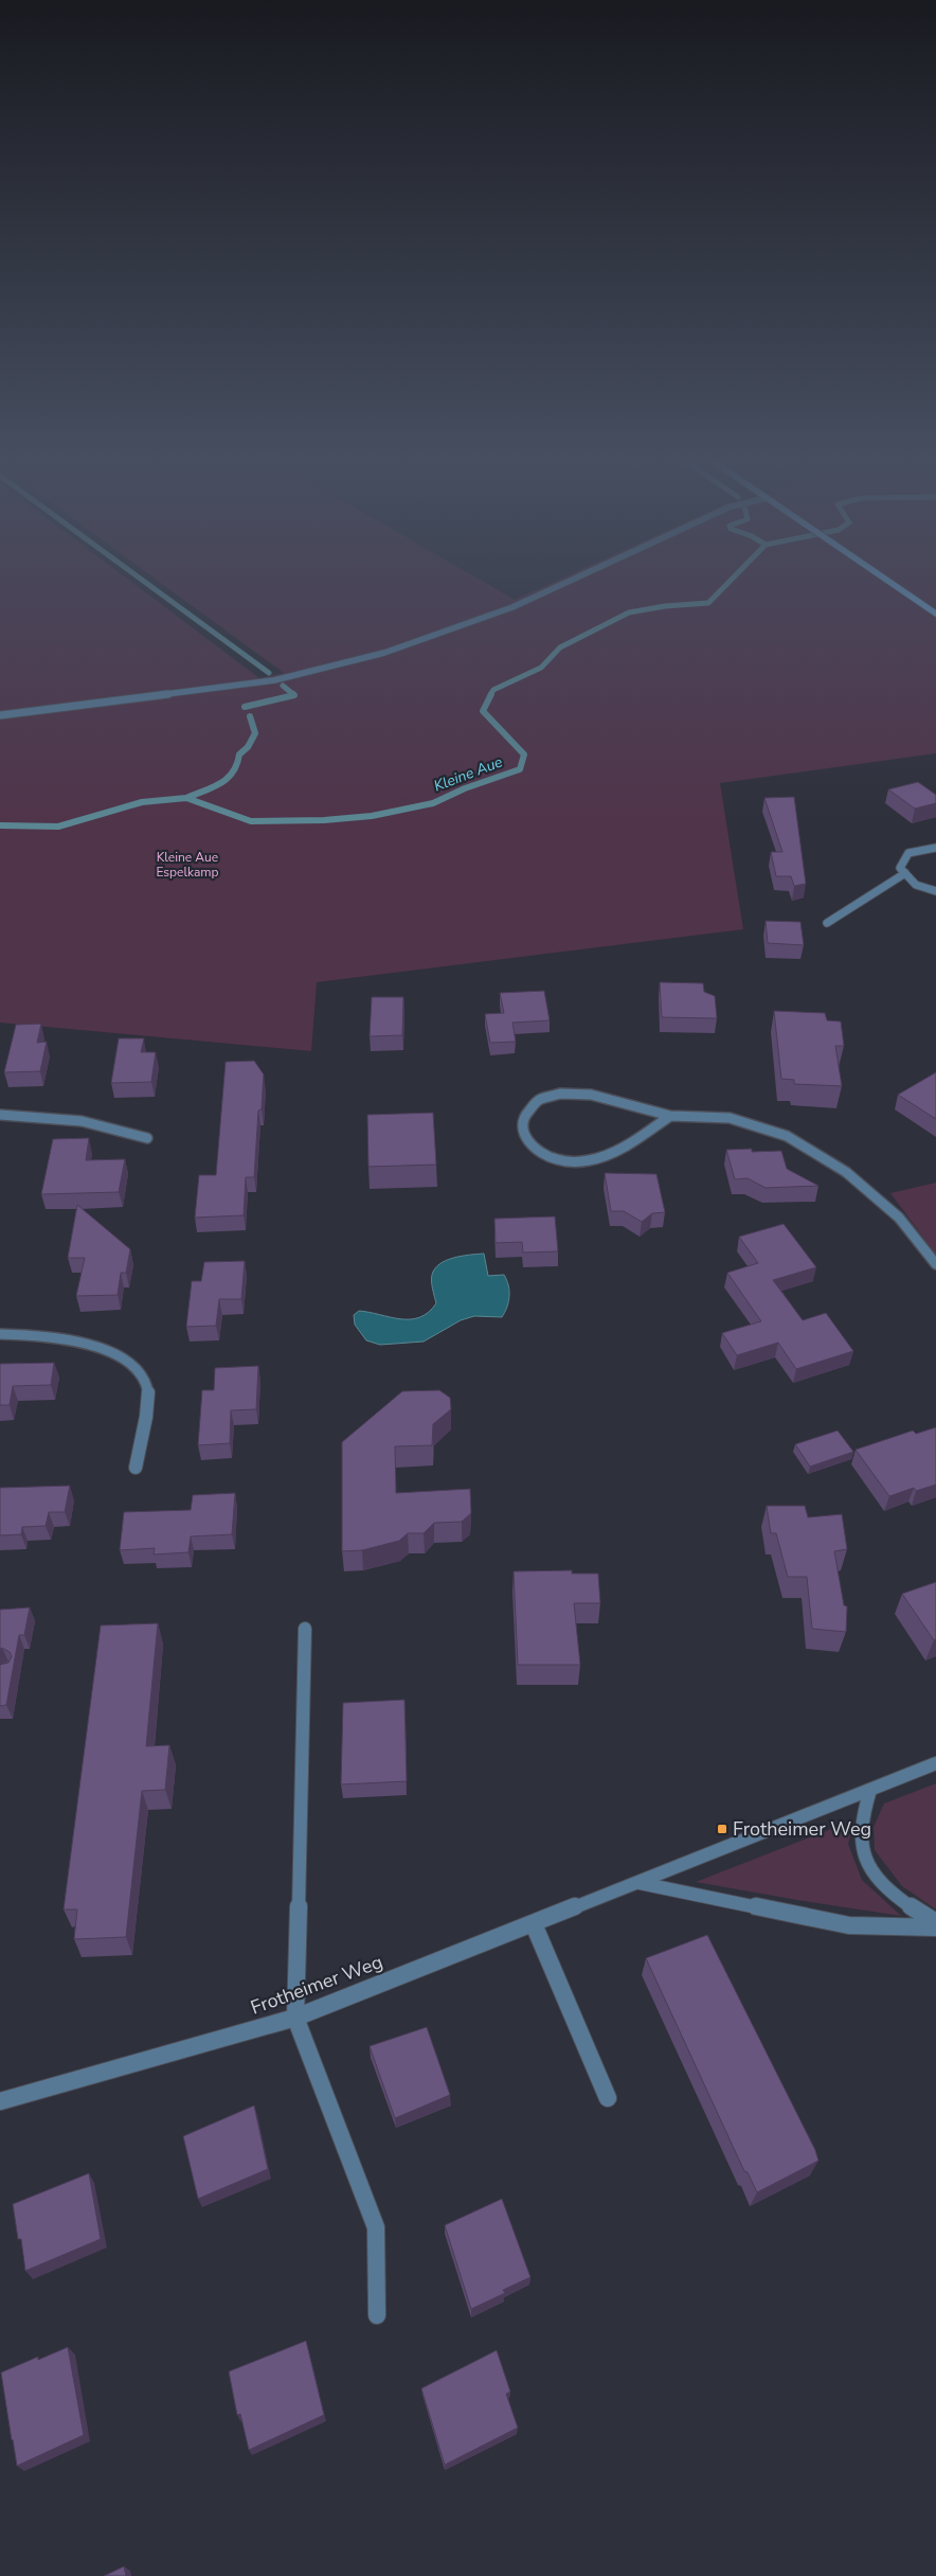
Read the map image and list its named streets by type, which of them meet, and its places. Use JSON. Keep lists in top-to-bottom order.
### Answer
{
  "streets": {
    "street": ["Frotheimer Weg"]
  },
  "water": ["Kleine Aue"],
  "parks": ["Kleine Aue Espelkamp"],
  "places": {
    "transit": ["Frotheimer Weg"]
  }
}
